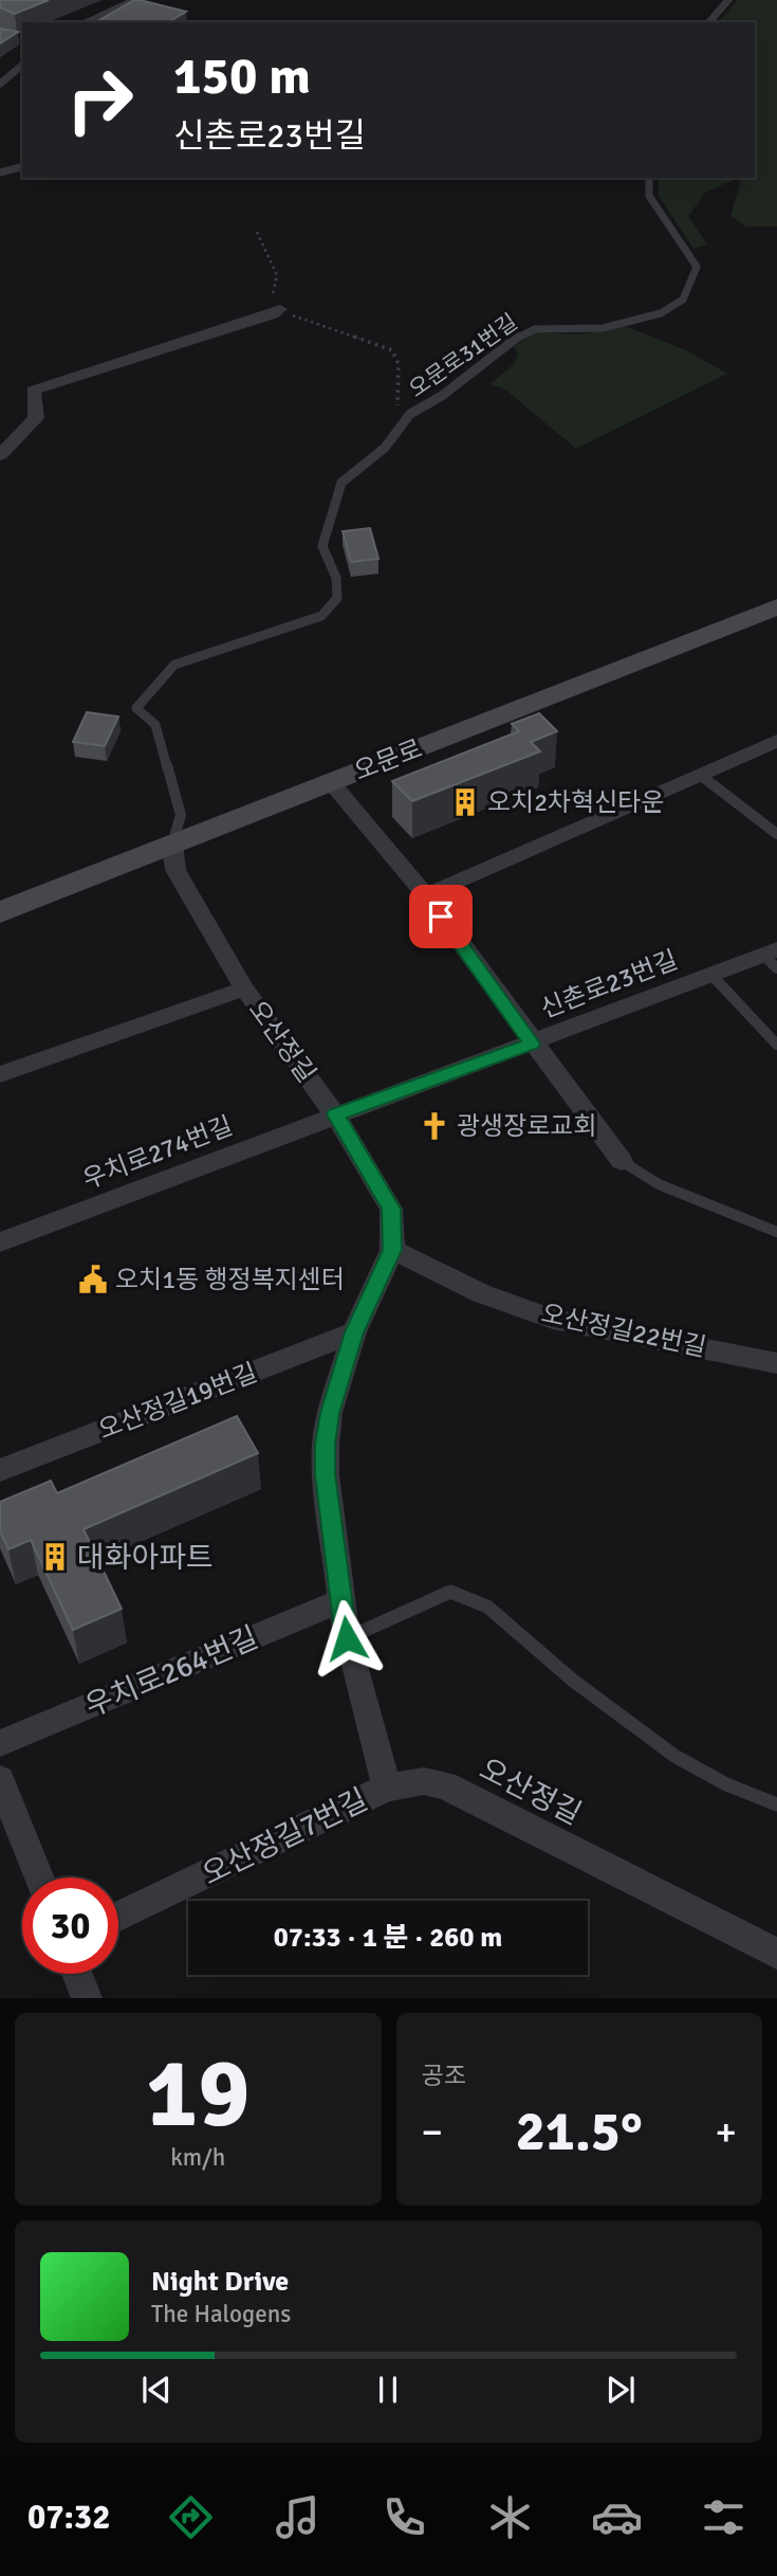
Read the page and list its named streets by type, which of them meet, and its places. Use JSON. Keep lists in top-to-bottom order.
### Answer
{
  "streets": {
    "street": [
      "오문로",
      "신촌로23번길",
      "오산정길",
      "우치로274번길",
      "오산정길22번길",
      "오산정길19번길",
      "우치로264번길",
      "오산정길7번길"
    ],
    "lane": ["오문로31번길"]
  },
  "crossings": [
    ["오문로31번길", "오문로"],
    ["오문로31번길", "오산정길"],
    ["오문로", "오산정길"],
    ["신촌로23번길", "오산정길"],
    ["신촌로23번길", "우치로274번길"],
    ["오산정길", "우치로274번길"],
    ["오산정길", "오산정길22번길"],
    ["오산정길", "오산정길19번길"],
    ["오산정길", "우치로264번길"],
    ["오산정길", "오산정길7번길"]
  ],
  "places": {
    "building": ["오치2차혁신타운", "대화아파트"],
    "church": ["광생장로교회"],
    "public building": ["오치1동 행정복지센터"]
  },
  "page": {
    "turn": ["150 m", "신촌로23번길"],
    "limit": "30",
    "trip": "07:33 · 1 분 · 260 m",
    "tile": [
      ["19", "km/h"],
      "공조"
    ],
    "heat": ["−", "21.5°", "+"],
    "song": ["Night Drive", "The Halogens"],
    "tabs": "07:32"
  }
}
